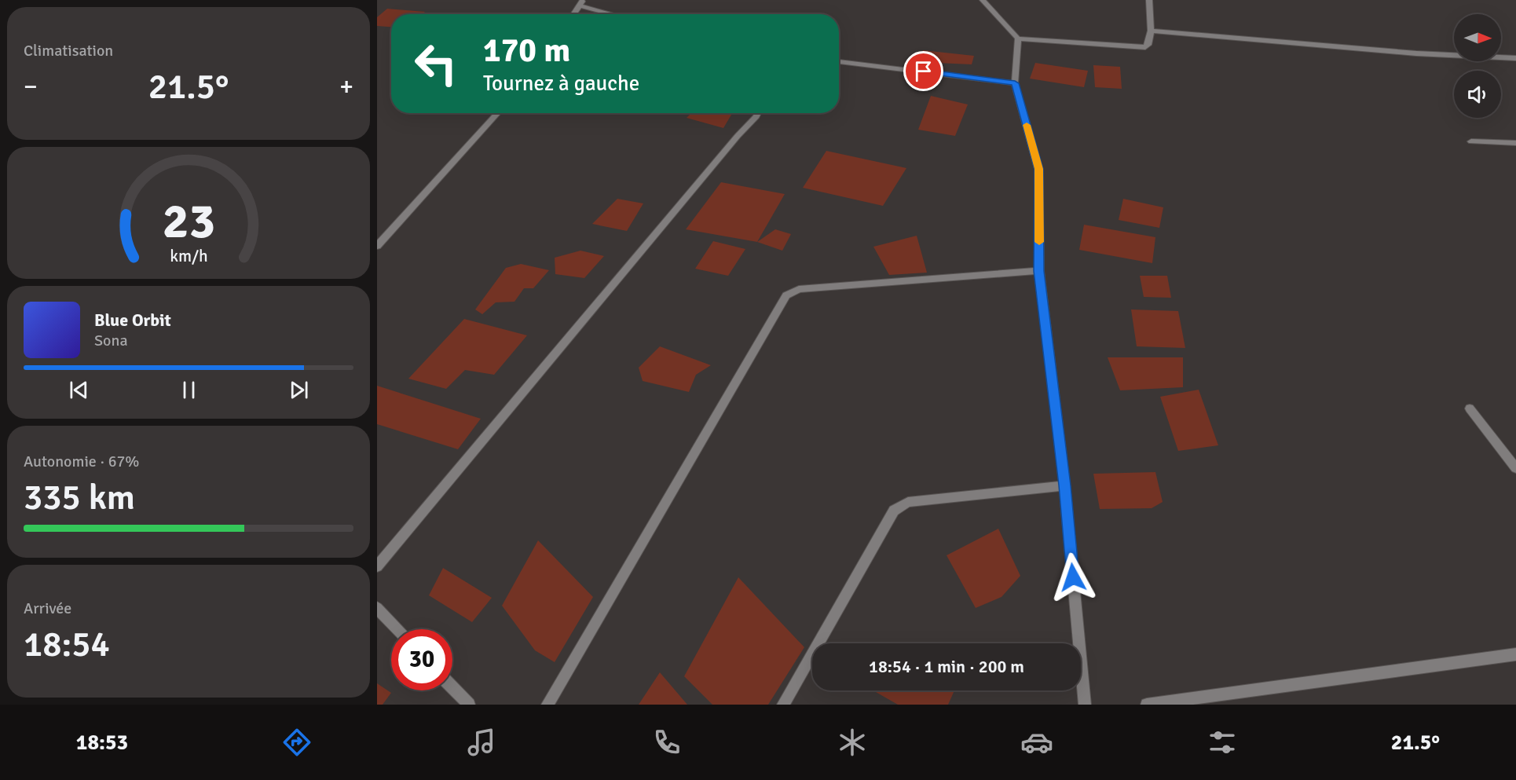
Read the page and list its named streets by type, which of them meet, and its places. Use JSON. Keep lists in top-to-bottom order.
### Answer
{
  "north": "right",
  "page": {
    "tile": [
      "Climatisation",
      ["Autonomie · 67%", "335 km"],
      ["Arrivée", "18:54"]
    ],
    "turn": ["170 m", "Tournez à gauche"],
    "heat": ["−", "21.5°", "+"],
    "song": ["Blue Orbit", "Sona"],
    "limit": "30",
    "trip": "18:54 · 1 min · 200 m",
    "tabs": ["18:53", "21.5°"],
    "gauge": ["23", "km/h"]
  }
}
